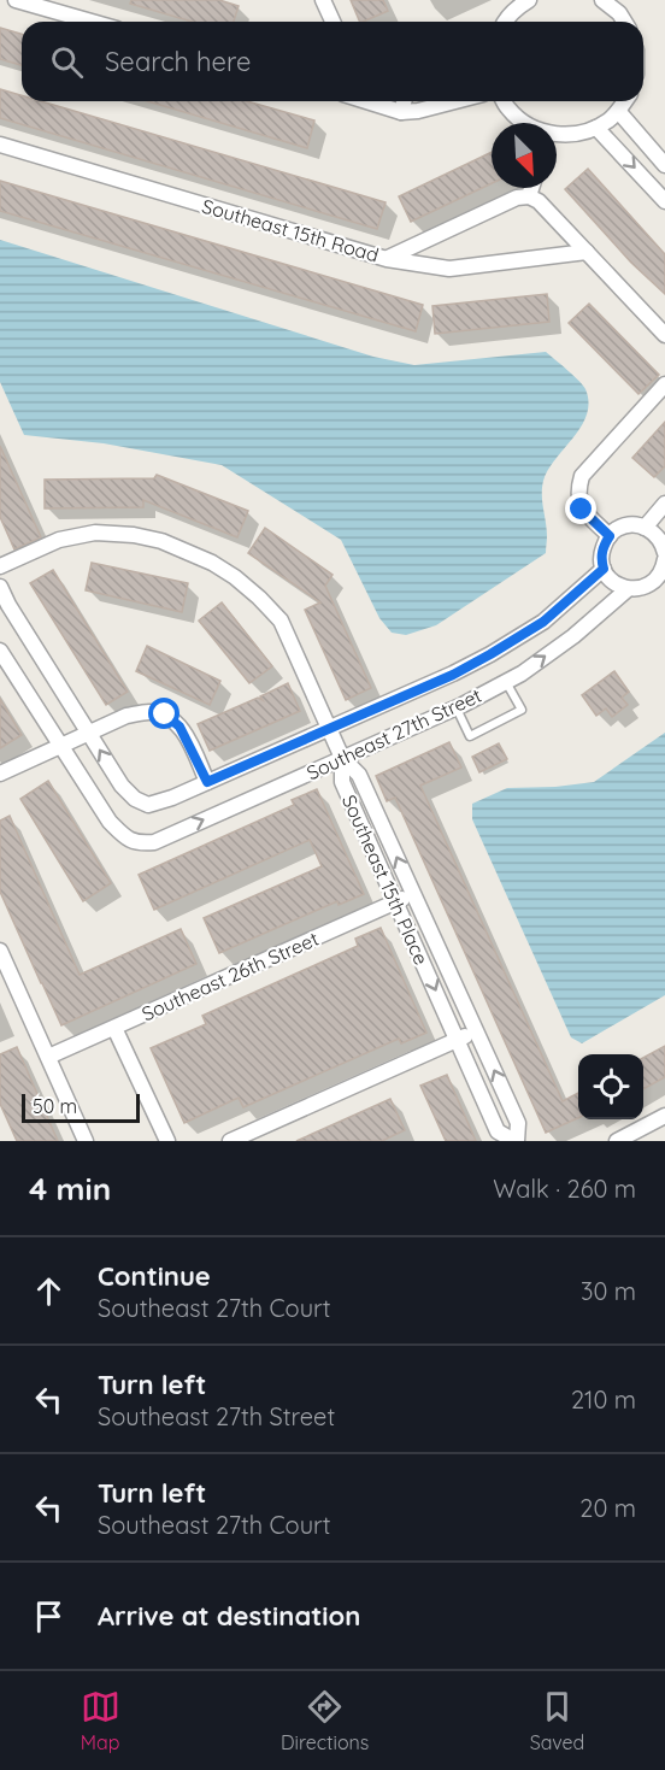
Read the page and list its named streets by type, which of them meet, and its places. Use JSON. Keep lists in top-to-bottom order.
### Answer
{
  "streets": {
    "street": [
      "Southeast 15th Road",
      "Southeast 27th Street",
      "Southeast 15th Place",
      "Southeast 26th Street"
    ]
  },
  "crossings": [
    ["Southeast 27th Street", "Southeast 15th Place"],
    ["Southeast 15th Place", "Southeast 26th Street"]
  ],
  "scale_bar": "50 m",
  "north": "bottom right",
  "page": {
    "search": "Search here",
    "scale": "50 m",
    "heading": ["4 min", "Walk · 260 m"],
    "list": [
      ["Continue", "Southeast 27th Court", "30 m"],
      ["Turn left", "Southeast 27th Street", "210 m"],
      ["Turn left", "Southeast 27th Court", "20 m"],
      "Arrive at destination"
    ],
    "nav": ["Map", "Directions", "Saved"]
  }
}
